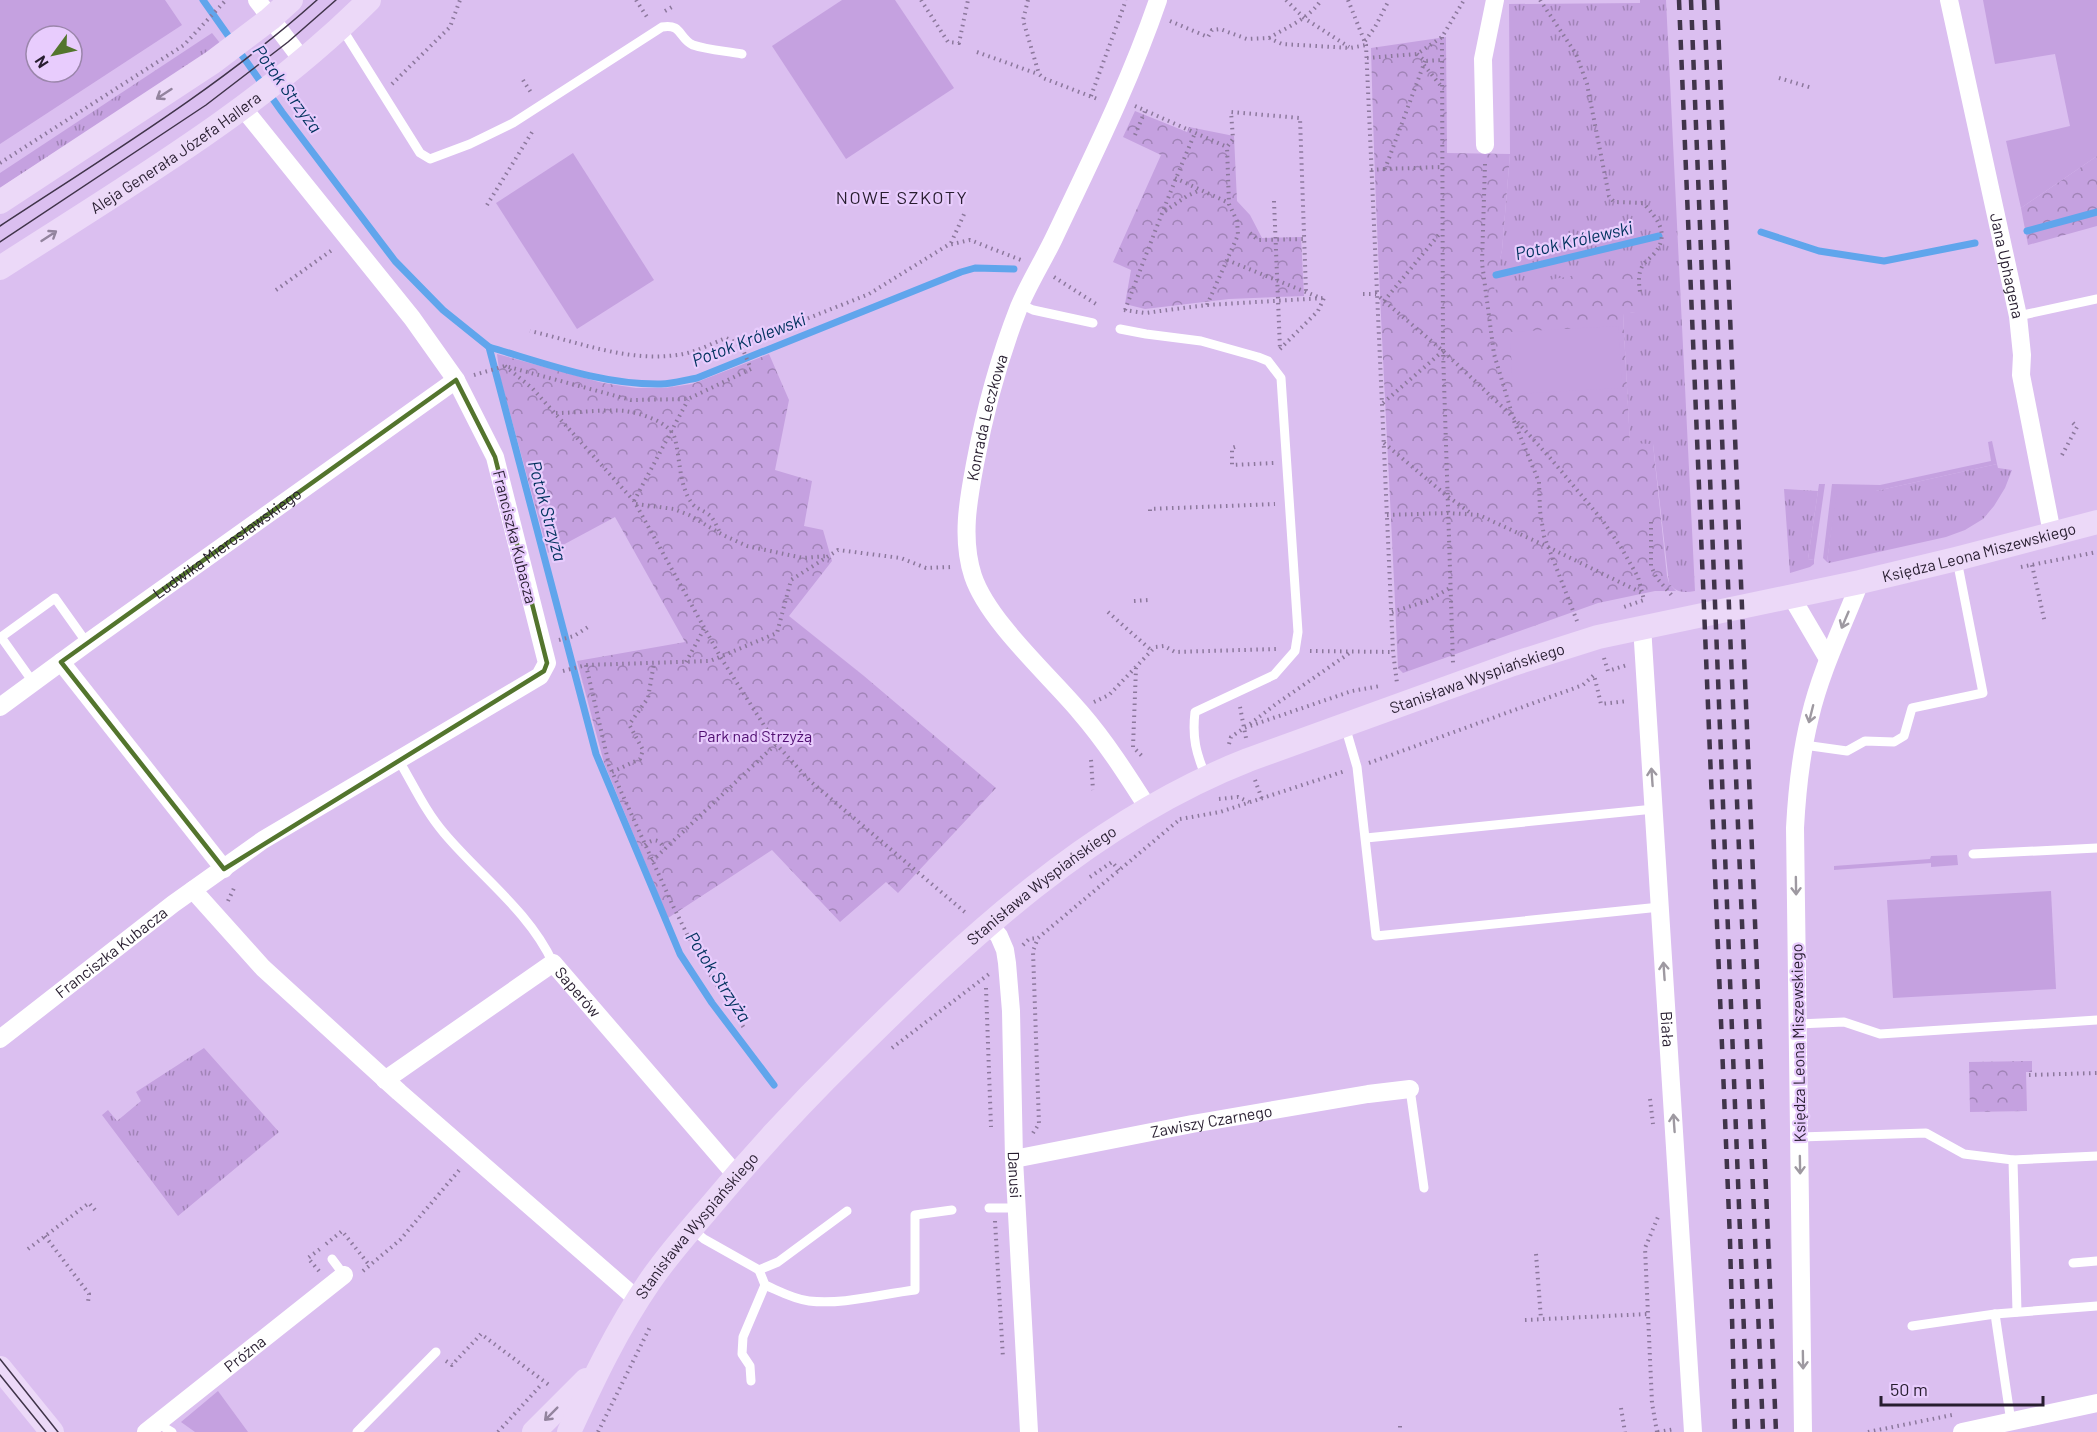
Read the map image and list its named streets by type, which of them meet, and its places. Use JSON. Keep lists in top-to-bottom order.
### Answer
{
  "streets": {
    "main road": ["Aleja Generała Józefa Hallera", "Księdza Leona Miszewskiego", "Stanisława Wyspiańskiego"],
    "street": [
      "Jana Uphagena",
      "Konrada Leczkowa",
      "Franciszka Kubacza",
      "Ludwika Mierosławskiego",
      "Saperów",
      "Biała",
      "Zawiszy Czarnego",
      "Danusi",
      "Próżna"
    ]
  },
  "crossings": [
    ["Aleja Generała Józefa Hallera", "Franciszka Kubacza"],
    ["Jana Uphagena", "Księdza Leona Miszewskiego"],
    ["Konrada Leczkowa", "Stanisława Wyspiańskiego"],
    ["Franciszka Kubacza", "Ludwika Mierosławskiego"],
    ["Księdza Leona Miszewskiego", "Stanisława Wyspiańskiego"],
    ["Księdza Leona Miszewskiego", "Biała"],
    ["Stanisława Wyspiańskiego", "Saperów"],
    ["Stanisława Wyspiańskiego", "Biała"],
    ["Stanisława Wyspiańskiego", "Danusi"],
    ["Zawiszy Czarnego", "Danusi"]
  ],
  "one_way": ["Księdza Leona Miszewskiego", "Biała"],
  "districts": ["NOWE SZKOTY"],
  "water": ["Potok Strzyża", "Potok Królewski"],
  "parks": ["Park nad Strzyżą"],
  "scale_bar": "50 m",
  "north": "bottom left"
}
